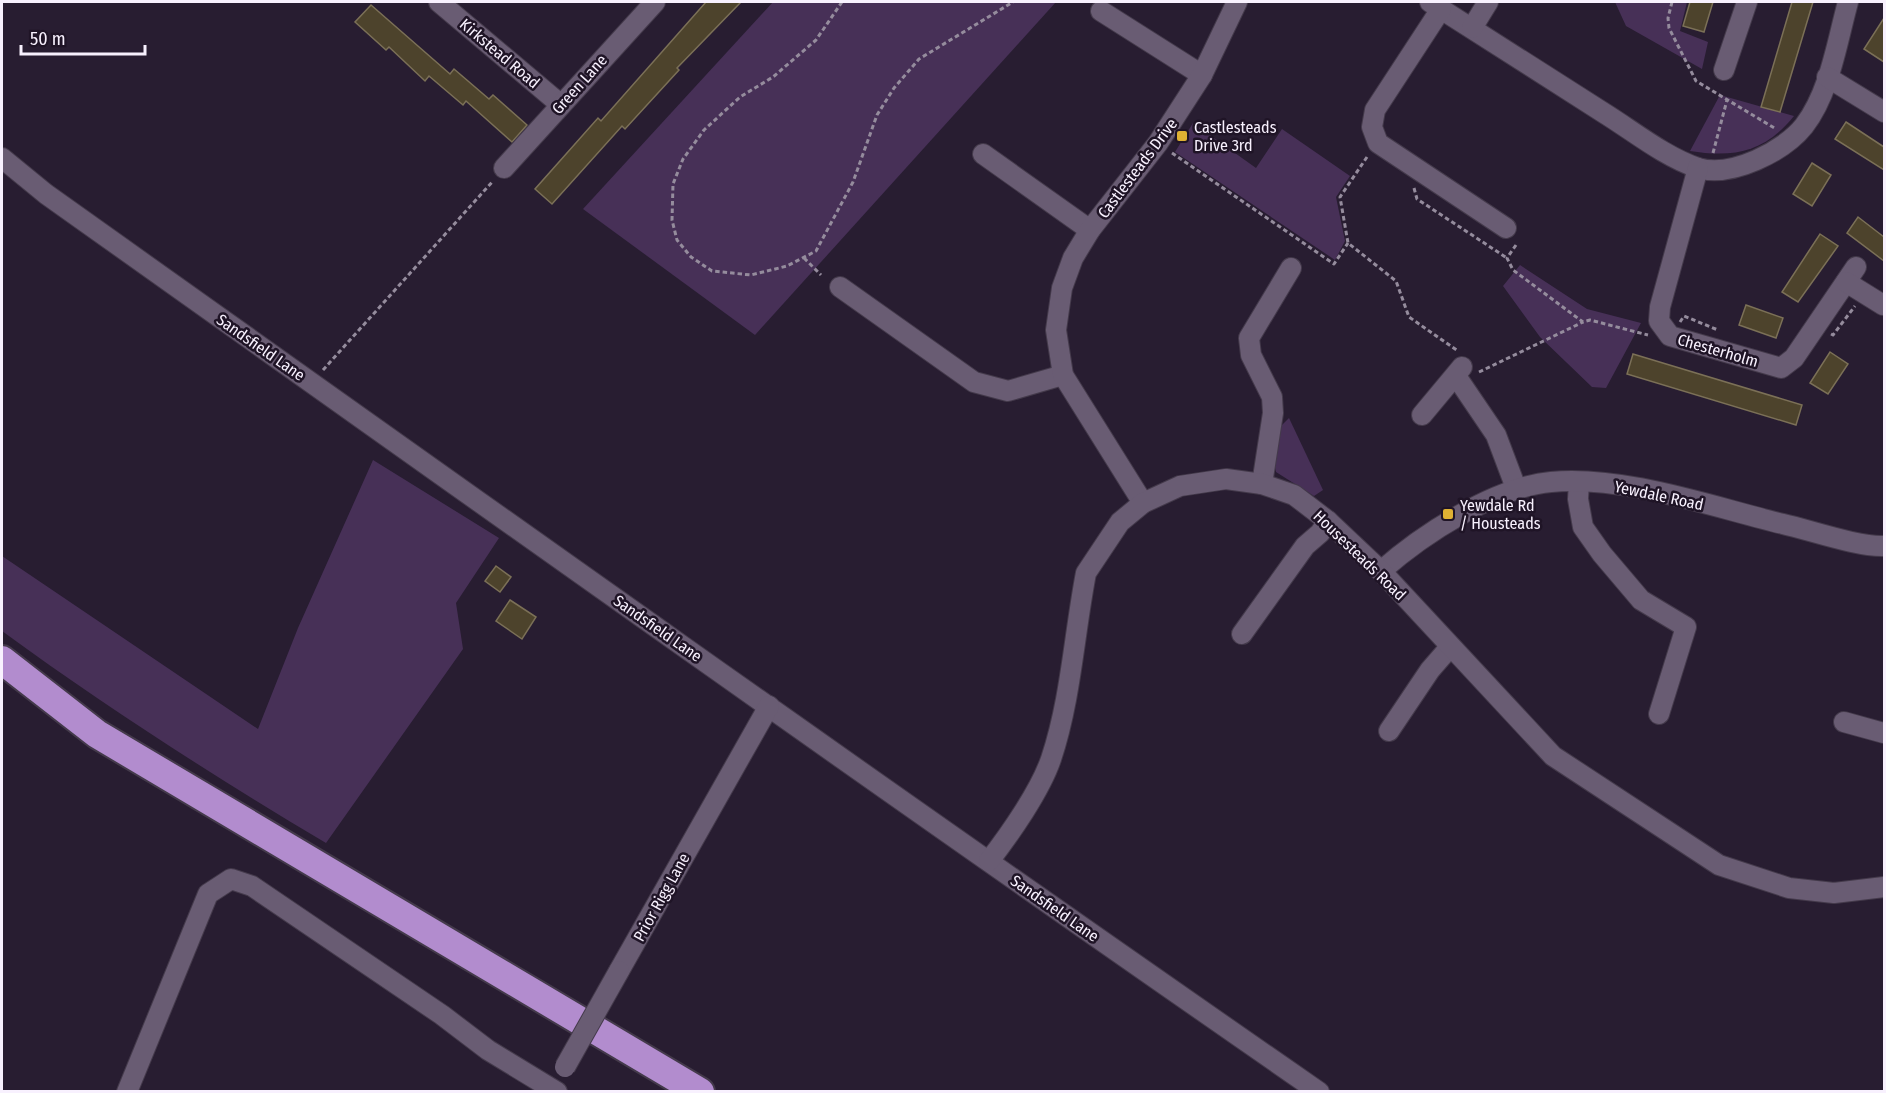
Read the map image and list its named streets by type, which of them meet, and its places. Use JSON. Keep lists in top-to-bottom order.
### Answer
{
  "streets": {
    "street": [
      "Kirkstead Road",
      "Green Lane",
      "Castlesteads Drive",
      "Sandsfield Lane",
      "Chesterholm",
      "Yewdale Road",
      "Housesteads Road",
      "Prior Rigg Lane"
    ]
  },
  "crossings": [
    ["Kirkstead Road", "Green Lane"],
    ["Castlesteads Drive", "Housesteads Road"],
    ["Sandsfield Lane", "Housesteads Road"],
    ["Sandsfield Lane", "Prior Rigg Lane"],
    ["Yewdale Road", "Housesteads Road"]
  ],
  "places": {
    "transit": ["Castlesteads Drive 3rd", "Yewdale Rd / Housteads"]
  },
  "scale_bar": "50 m"
}
